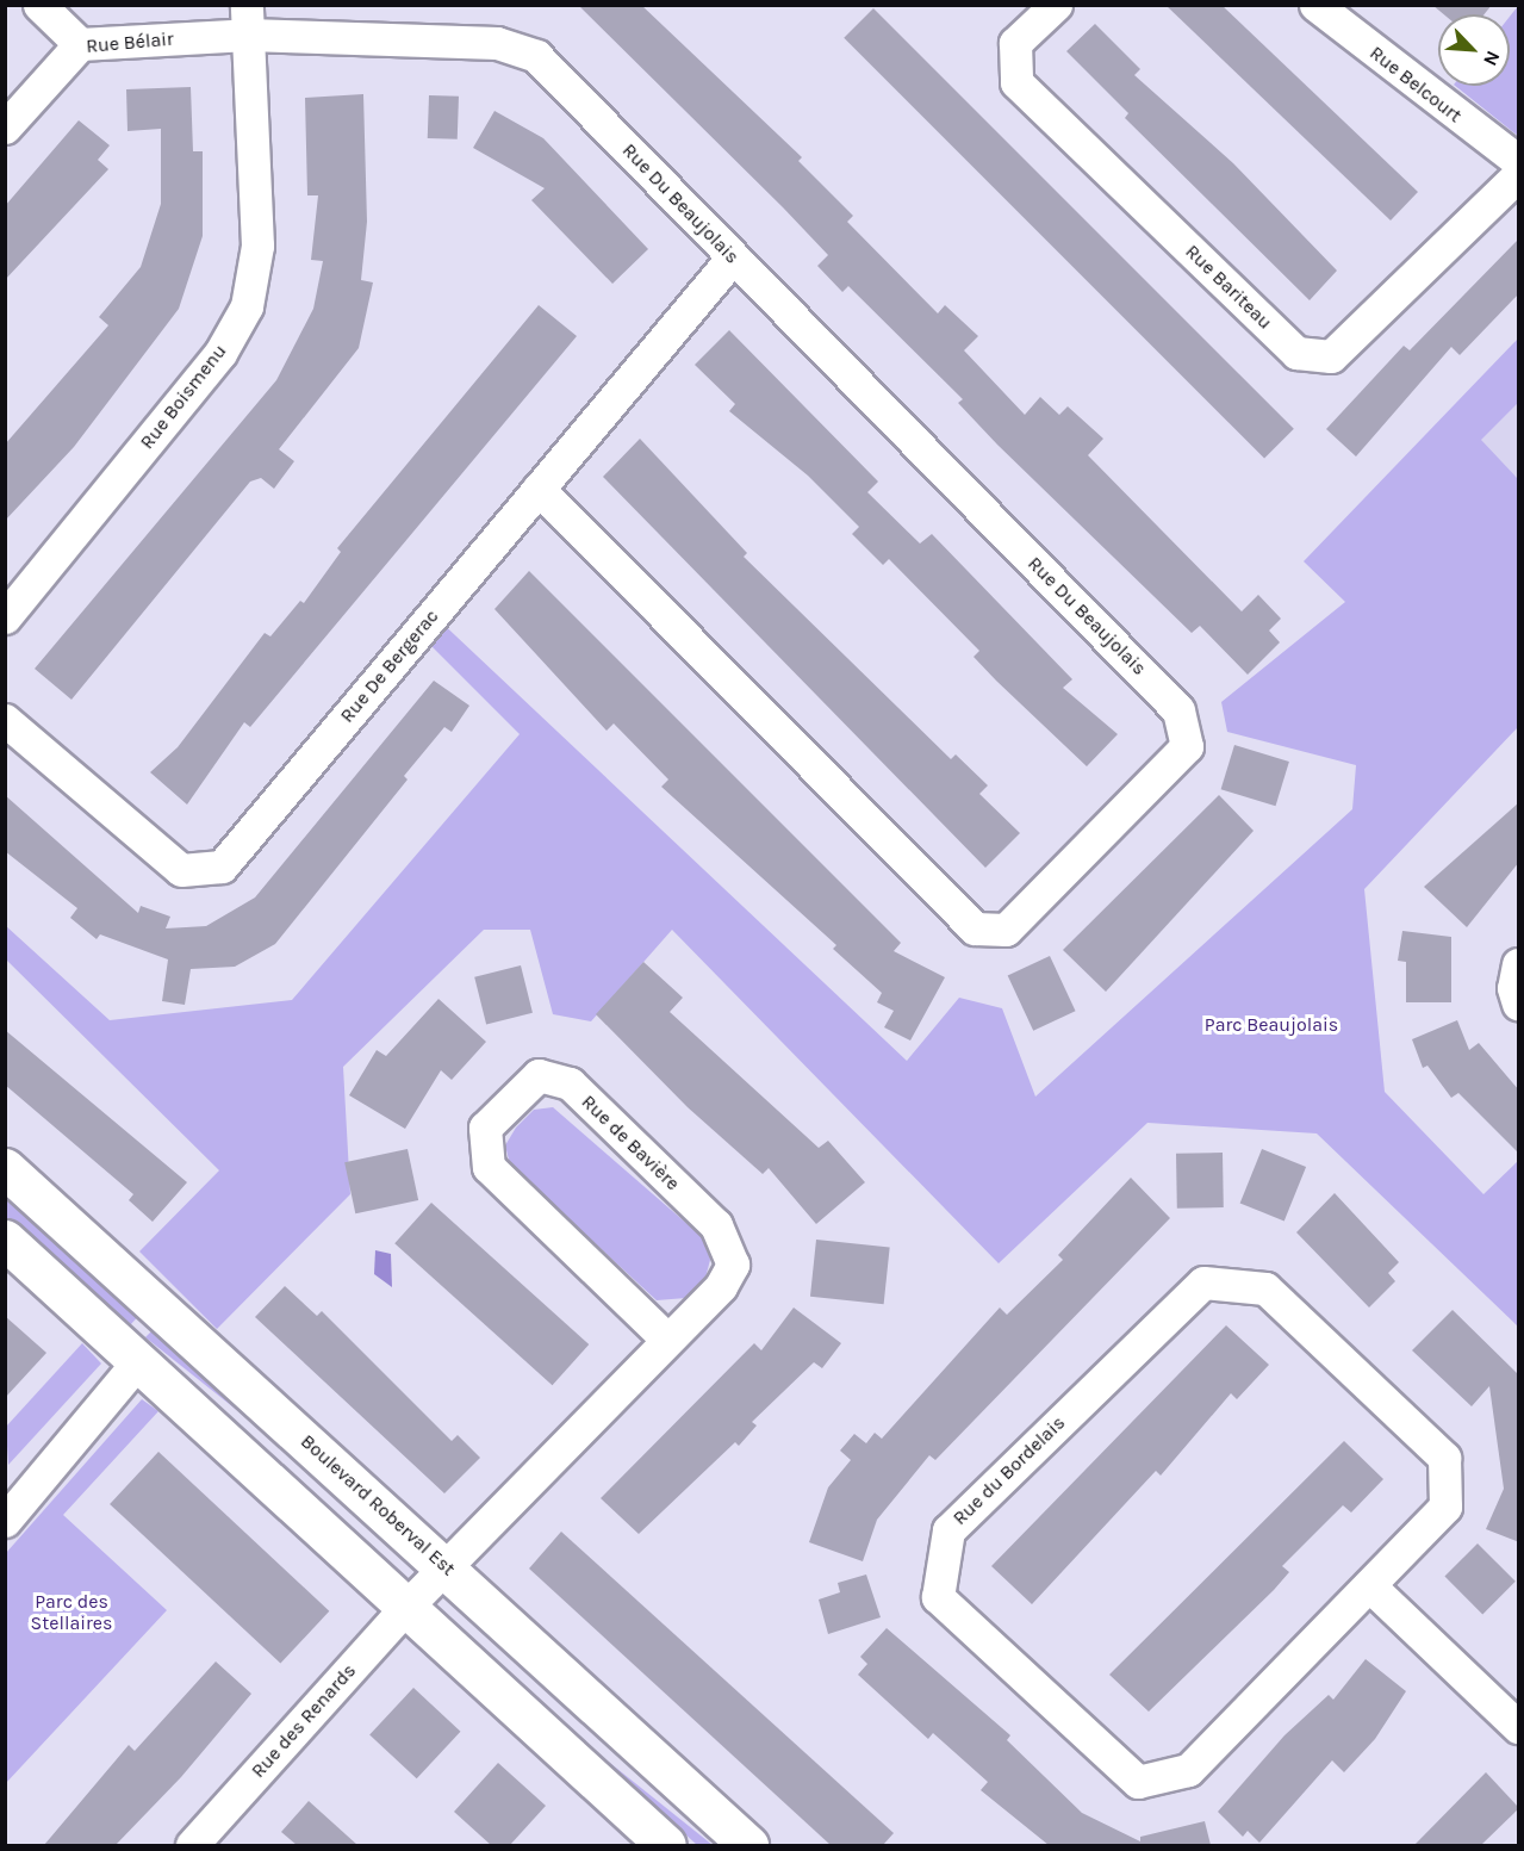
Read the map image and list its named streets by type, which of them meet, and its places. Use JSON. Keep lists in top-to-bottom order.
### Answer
{
  "streets": {
    "street": [
      "Rue Bélair",
      "Rue Belcourt",
      "Rue Du Beaujolais",
      "Rue Bariteau",
      "Rue Boismenu",
      "Rue De Bergerac",
      "Rue de Bavière",
      "Rue du Bordelais",
      "Boulevard Roberval Est",
      "Rue des Renards"
    ]
  },
  "crossings": [
    ["Rue Bélair", "Rue Du Beaujolais"],
    ["Rue Bélair", "Rue Boismenu"],
    ["Rue Du Beaujolais", "Rue Boismenu"],
    ["Rue Du Beaujolais", "Rue De Bergerac"],
    ["Rue de Bavière", "Boulevard Roberval Est"],
    ["Rue de Bavière", "Rue des Renards"]
  ],
  "parks": ["Parc Beaujolais", "Parc des Stellaires"],
  "north": "bottom right"
}
